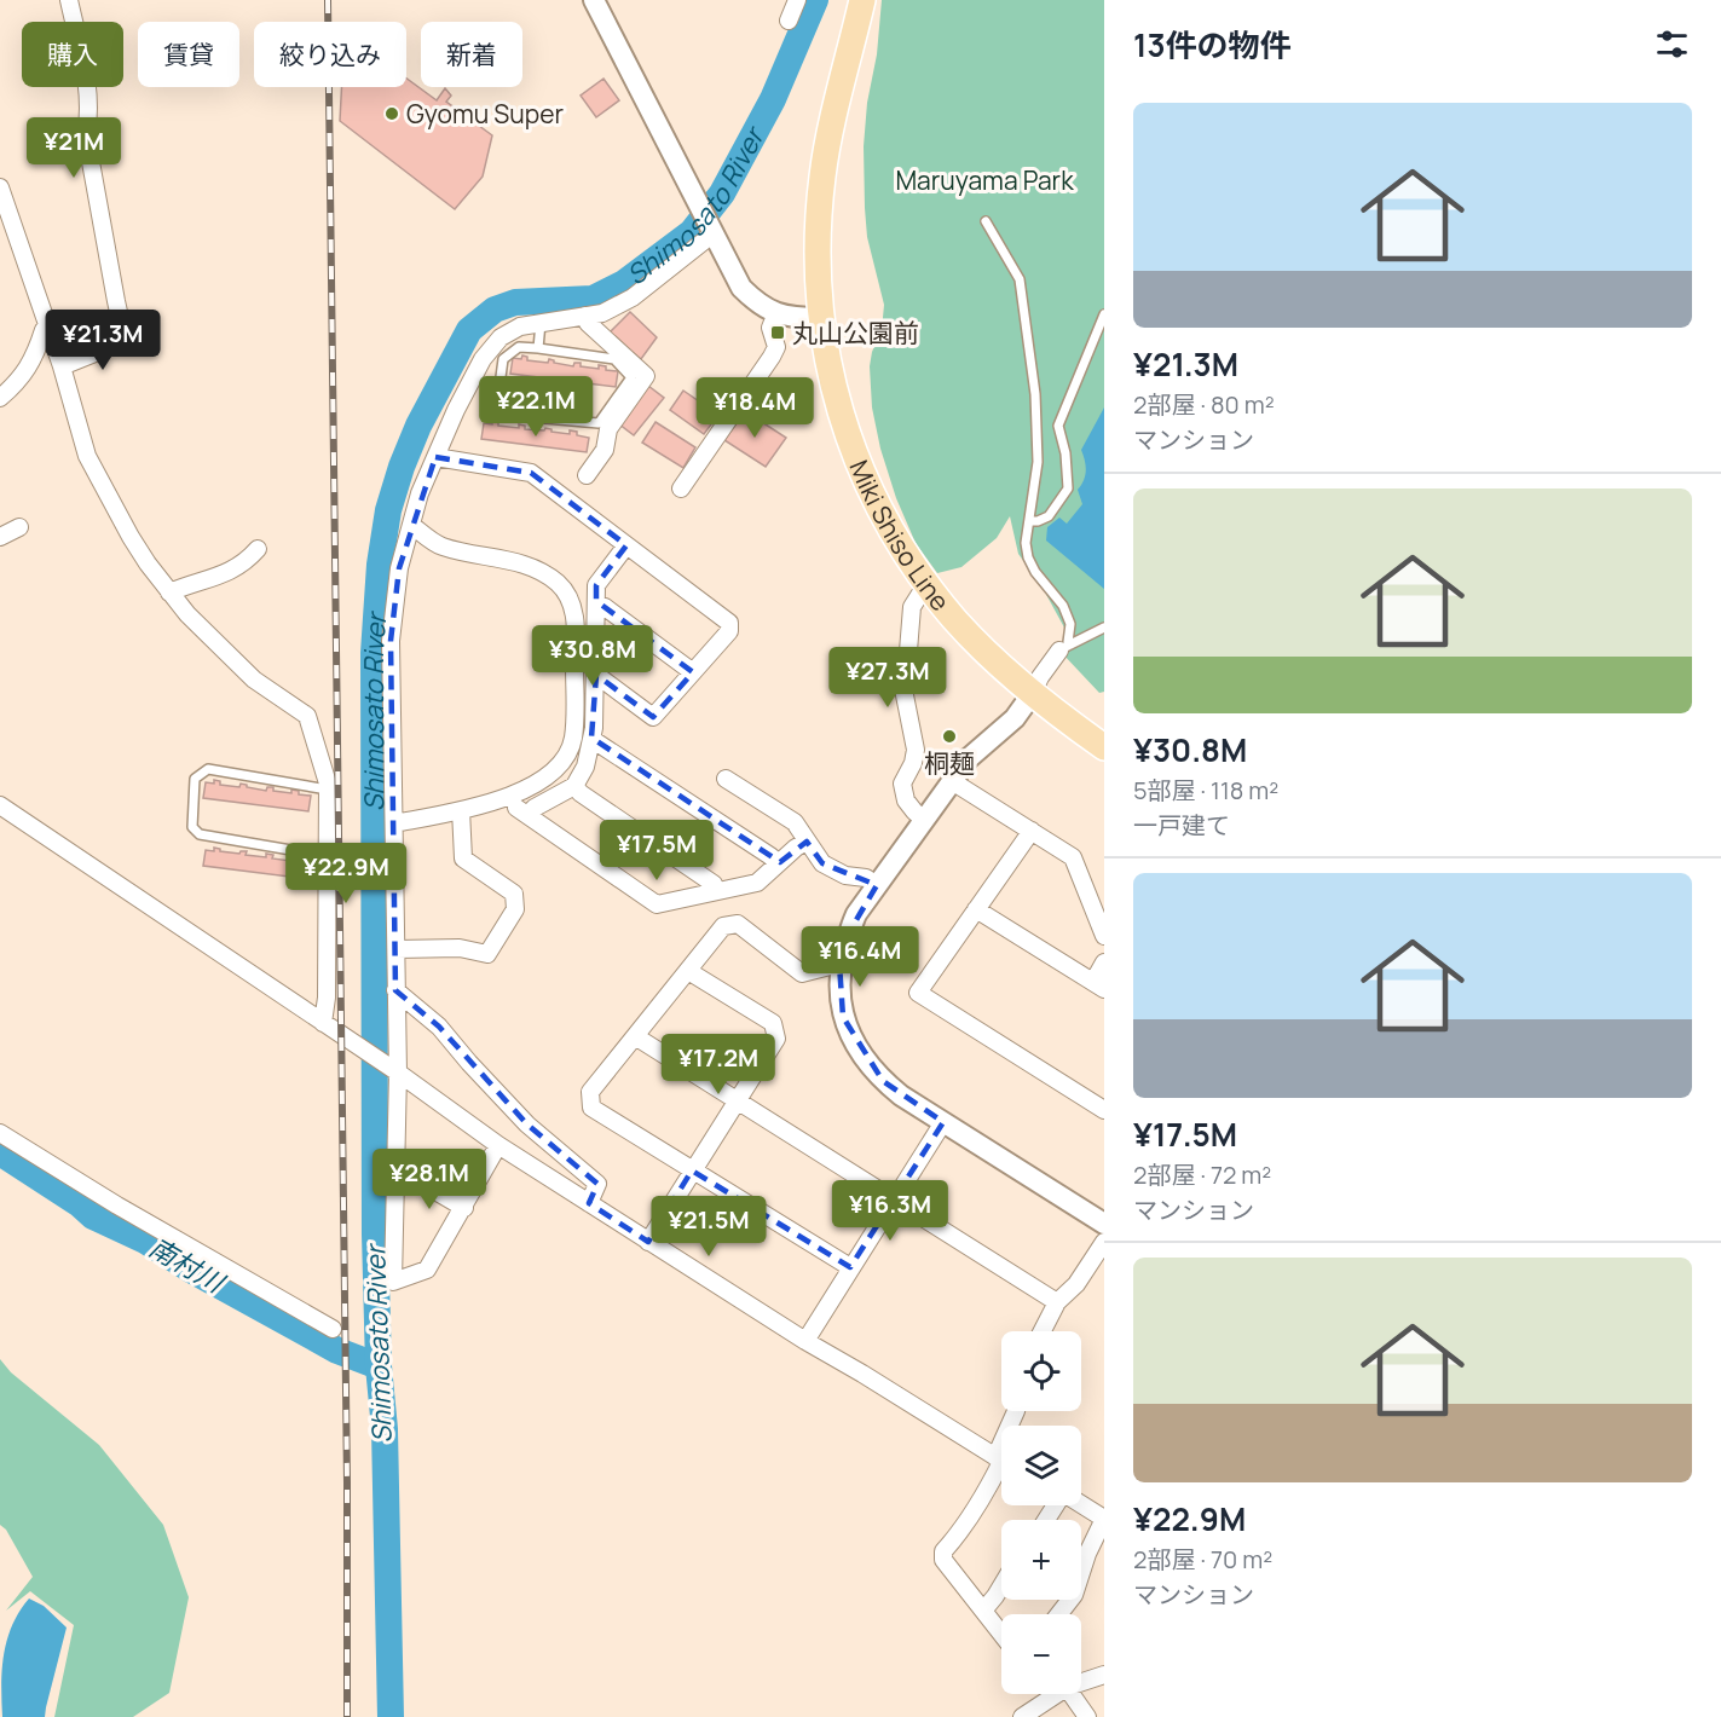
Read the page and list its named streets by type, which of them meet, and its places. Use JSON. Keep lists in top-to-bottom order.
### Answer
{
  "streets": {
    "main road": ["Miki Shiso Line"]
  },
  "water": ["Shimosato River", "南村川"],
  "parks": ["Maruyama Park"],
  "places": {
    "other": ["Gyomu Super", "桐麺"],
    "transit": ["丸山公園前"]
  },
  "page": {
    "heading": "13件の物件",
    "chip": [
      "購入",
      "賃貸",
      "絞り込み",
      "新着"
    ],
    "list": [
      {
        "name": "¥21.3M",
        "note": "2部屋 · 80 m² · マンション"
      },
      {
        "name": "¥30.8M",
        "note": "5部屋 · 118 m² · 一戸建て"
      },
      {
        "name": "¥17.5M",
        "note": "2部屋 · 72 m² · マンション"
      },
      {
        "name": "¥22.9M",
        "note": "2部屋 · 70 m² · マンション"
      }
    ],
    "price": [
      "¥21M",
      "¥21.3M",
      "¥22.1M",
      "¥18.4M",
      "¥30.8M",
      "¥27.3M",
      "¥17.5M",
      "¥22.9M",
      "¥16.4M",
      "¥17.2M",
      "¥28.1M",
      "¥16.3M",
      "¥21.5M"
    ],
    "map_buttons": ["+", "−"]
  }
}
